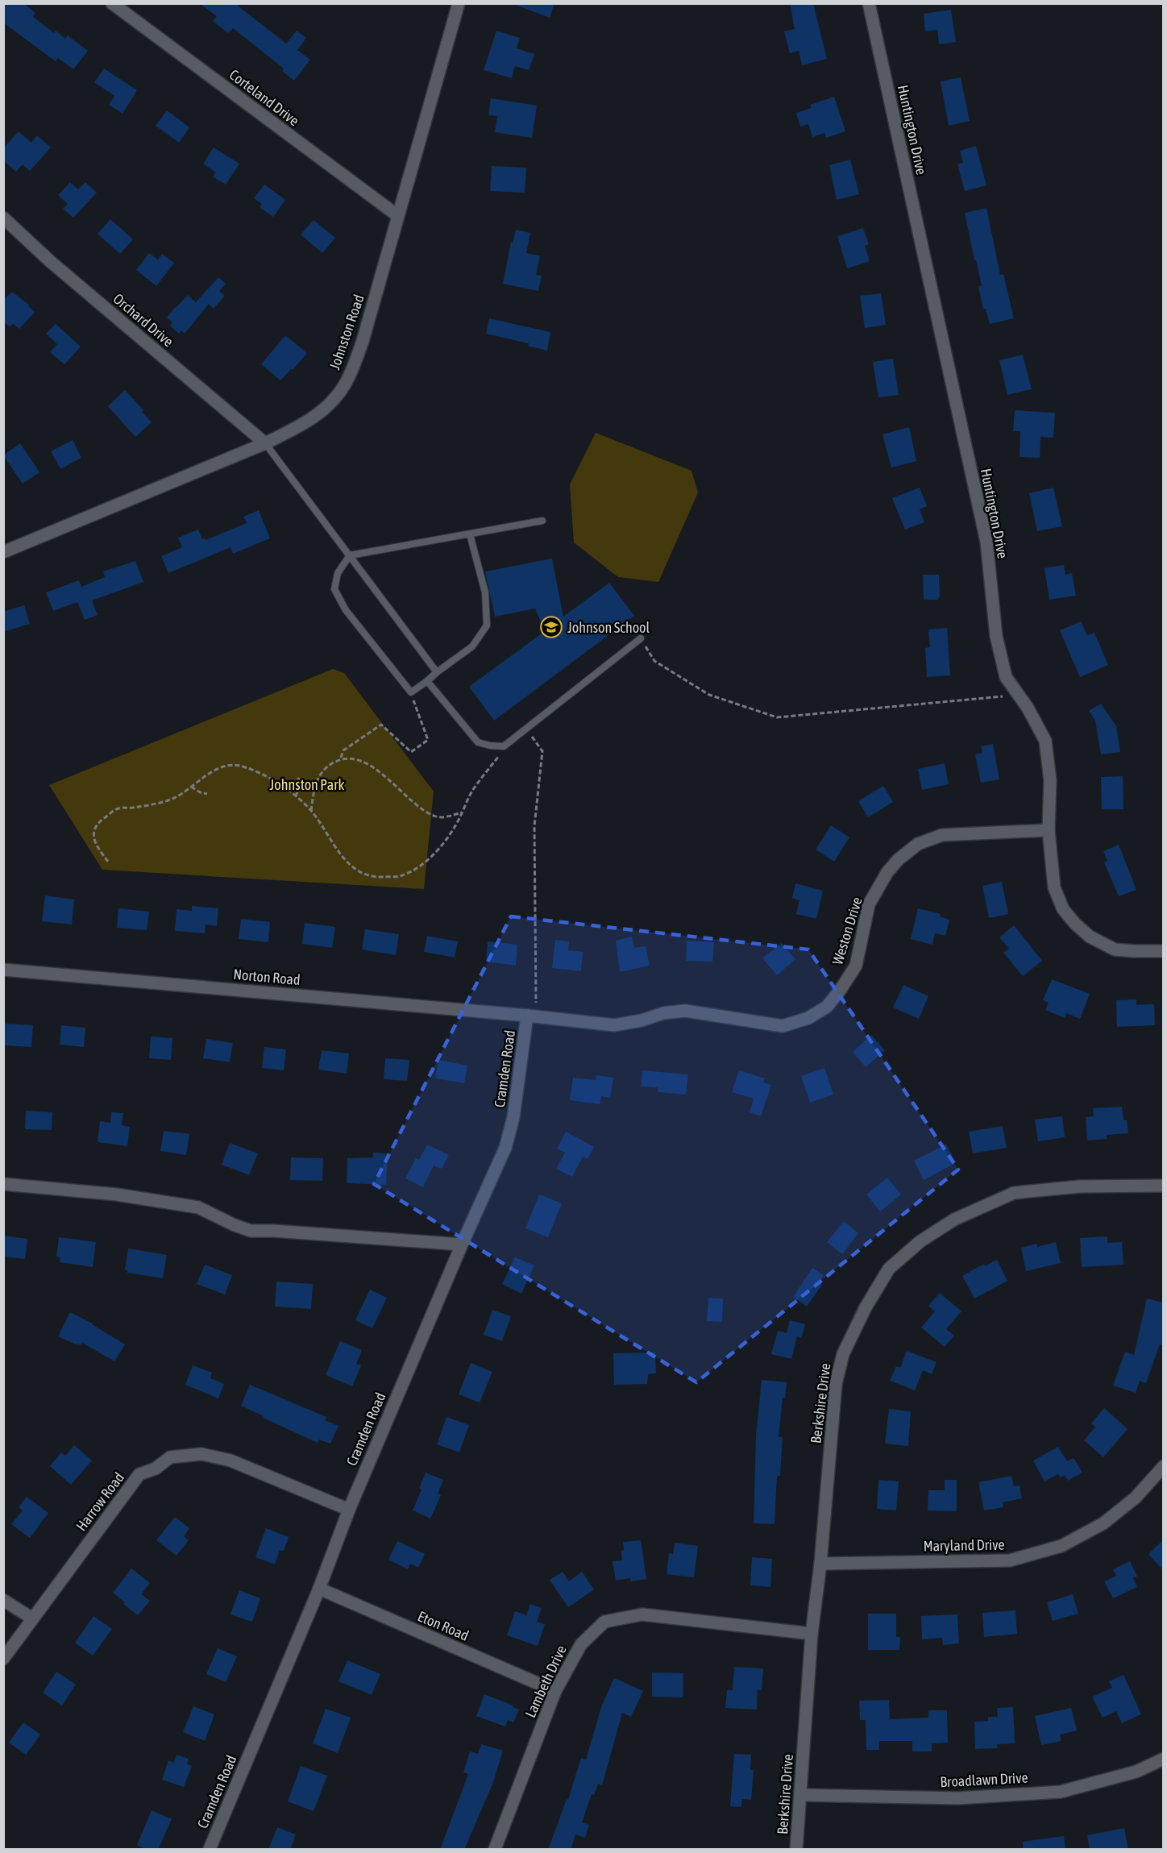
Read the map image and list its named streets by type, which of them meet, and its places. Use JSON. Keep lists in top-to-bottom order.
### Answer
{
  "streets": {
    "street": [
      "Corteland Drive",
      "Huntington Drive",
      "Orchard Drive",
      "Johnston Road",
      "Weston Drive",
      "Norton Road",
      "Cramden Road",
      "Berkshire Drive",
      "Harrow Road",
      "Maryland Drive",
      "Eton Road",
      "Lambeth Drive",
      "Broadlawn Drive"
    ]
  },
  "crossings": [
    ["Corteland Drive", "Johnston Road"],
    ["Huntington Drive", "Weston Drive"],
    ["Orchard Drive", "Johnston Road"],
    ["Weston Drive", "Norton Road"],
    ["Weston Drive", "Cramden Road"],
    ["Norton Road", "Cramden Road"],
    ["Cramden Road", "Harrow Road"],
    ["Cramden Road", "Eton Road"],
    ["Berkshire Drive", "Maryland Drive"],
    ["Berkshire Drive", "Lambeth Drive"],
    ["Berkshire Drive", "Broadlawn Drive"],
    ["Eton Road", "Lambeth Drive"]
  ],
  "parks": ["Johnston Park"],
  "places": {
    "school or university": ["Johnson School"]
  }
}
